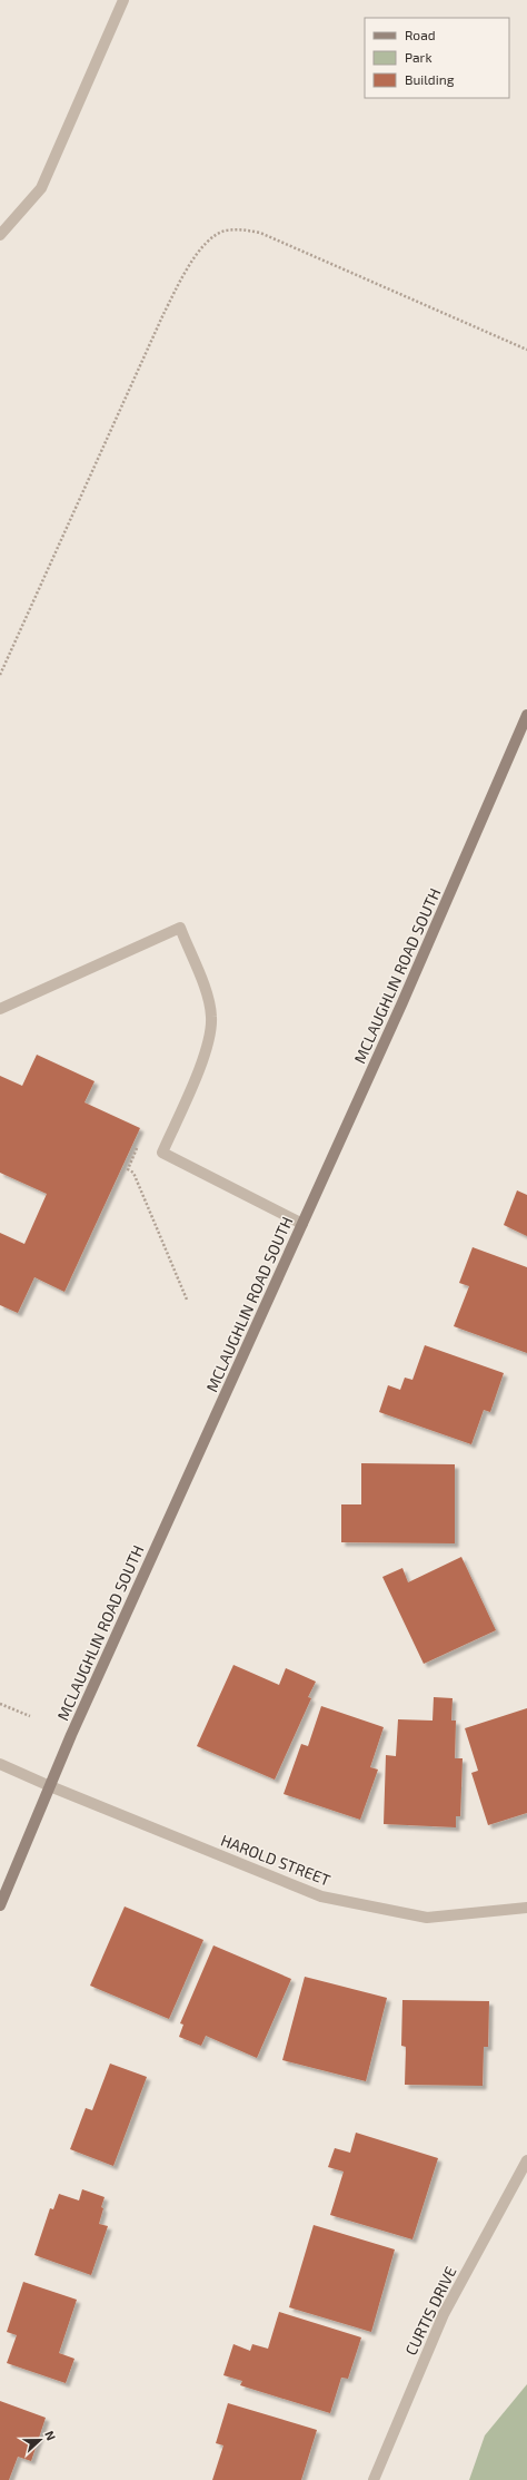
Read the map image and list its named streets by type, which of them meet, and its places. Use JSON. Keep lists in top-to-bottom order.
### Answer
{
  "streets": {
    "main road": ["MCLAUGHLIN ROAD SOUTH"],
    "street": ["HAROLD STREET", "CURTIS DRIVE"]
  },
  "crossings": [
    ["MCLAUGHLIN ROAD SOUTH", "HAROLD STREET"]
  ],
  "legend": ["Road", "Park", "Building"],
  "north": "right"
}
